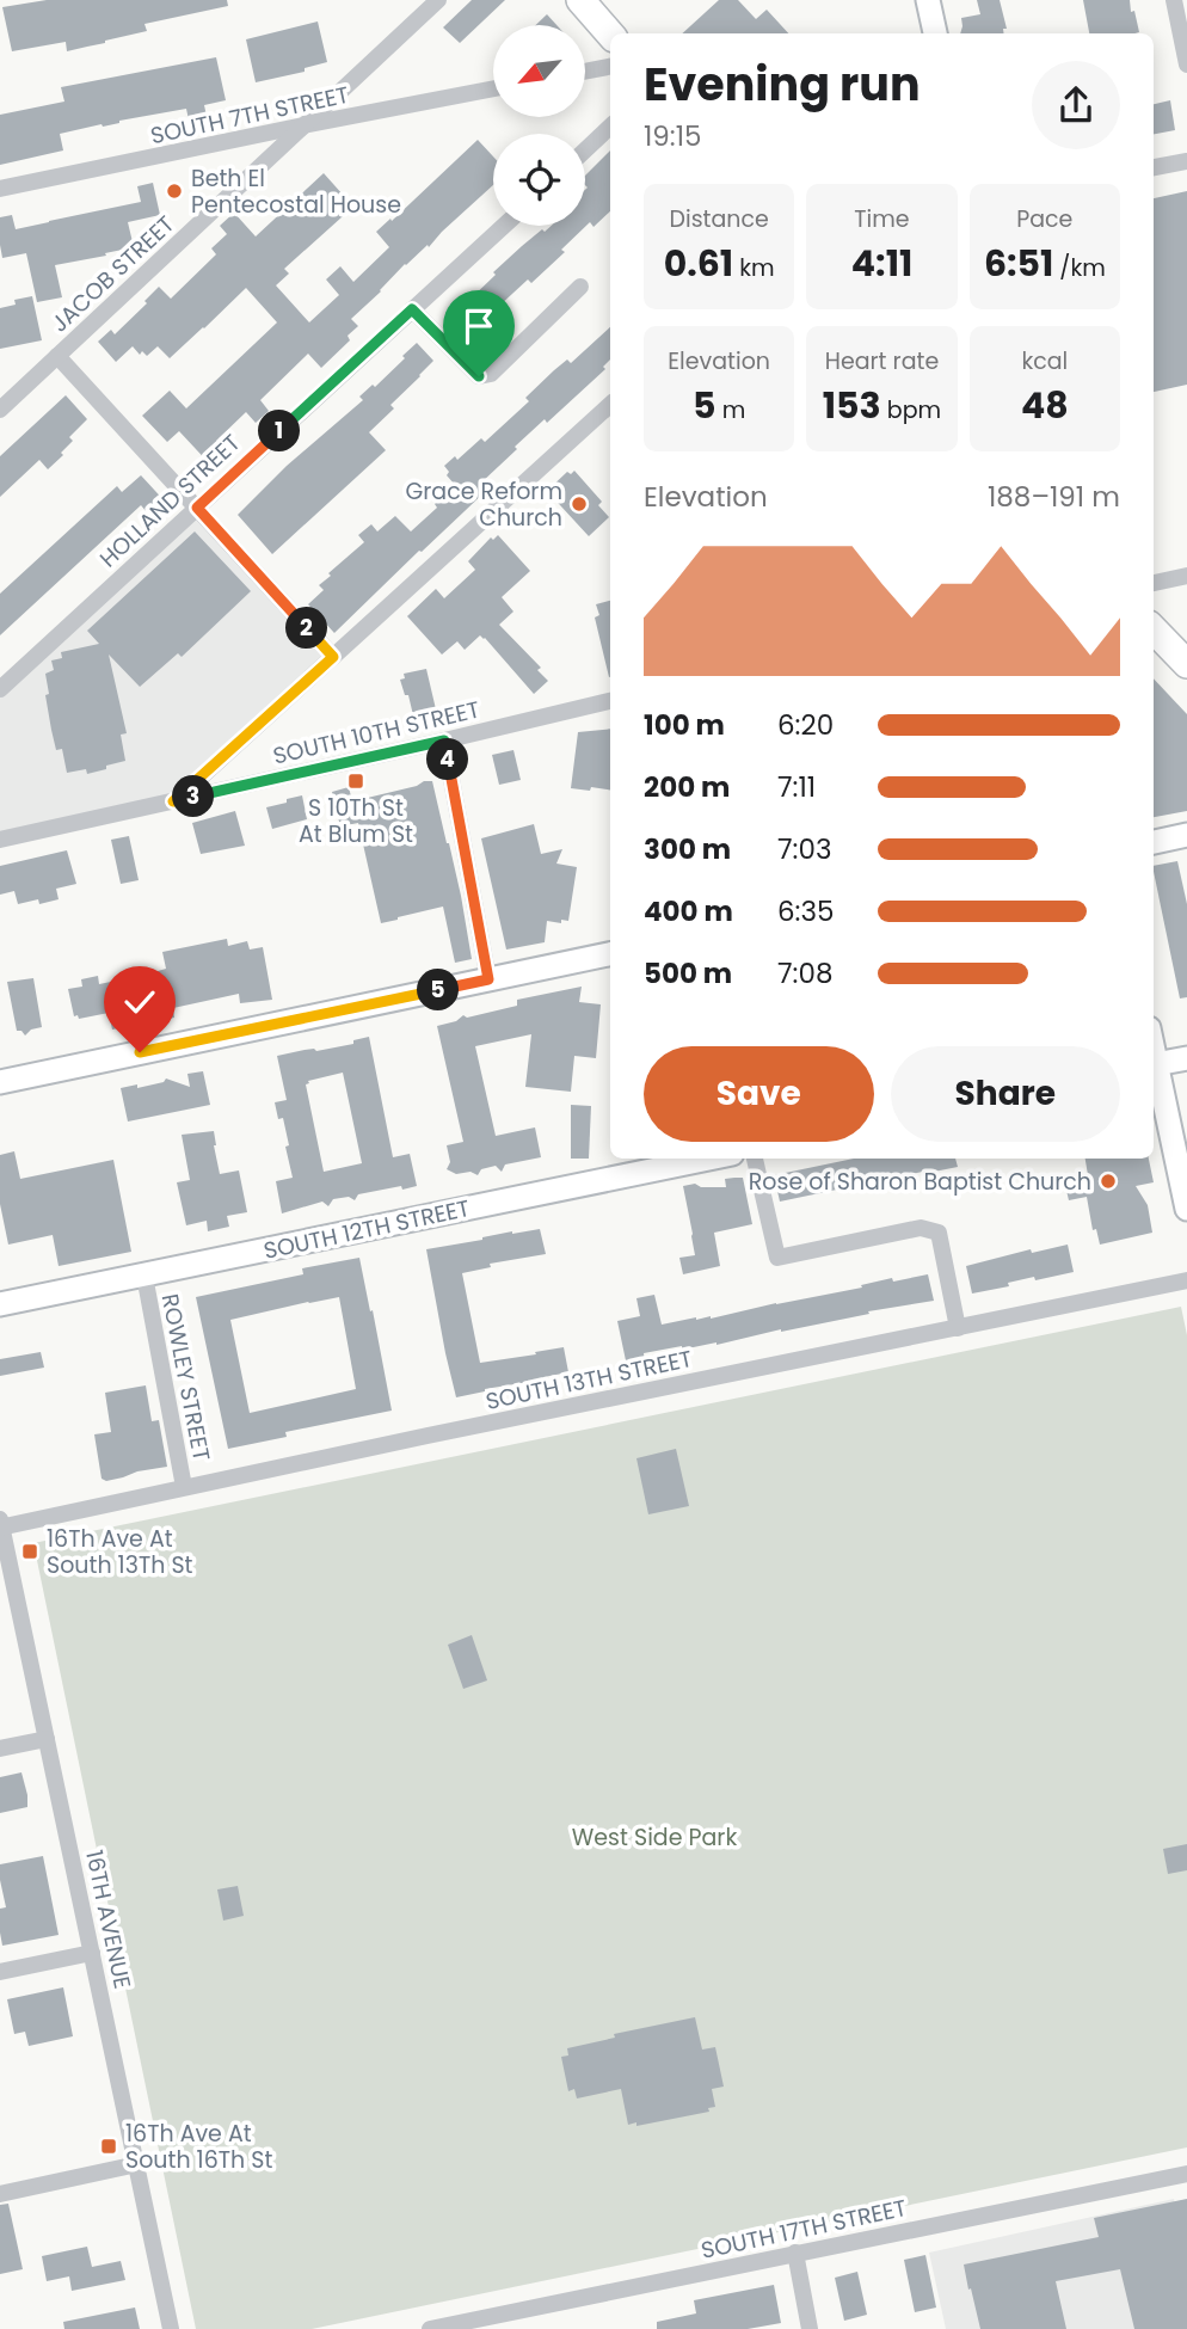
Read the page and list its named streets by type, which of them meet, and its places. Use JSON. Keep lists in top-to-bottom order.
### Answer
{
  "streets": {
    "street": [
      "SOUTH 7TH STREET",
      "JACOB STREET",
      "HOLLAND STREET",
      "SOUTH 10TH STREET",
      "SOUTH 12TH STREET",
      "ROWLEY STREET",
      "SOUTH 13TH STREET",
      "16TH AVENUE",
      "SOUTH 17TH STREET"
    ]
  },
  "crossings": [
    ["SOUTH 7TH STREET", "JACOB STREET"],
    ["SOUTH 12TH STREET", "ROWLEY STREET"],
    ["ROWLEY STREET", "SOUTH 13TH STREET"],
    ["SOUTH 13TH STREET", "16TH AVENUE"]
  ],
  "parks": ["West Side Park"],
  "places": {
    "other": ["Beth El Pentecostal House", "Grace Reform Church", "Rose of Sharon Baptist Church"],
    "transit": ["S 10Th St At Blum St", "16Th Ave At South 13Th St", "16Th Ave At South 16Th St"]
  },
  "north": "bottom left",
  "page": {
    "heading": ["Evening run", "19:15"],
    "stats": [
      ["Distance", "0.61 km"],
      ["Time", "4:11"],
      ["Pace", "6:51 /km"],
      ["Elevation", "5 m"],
      ["Heart rate", "153 bpm"],
      ["kcal", "48"]
    ],
    "pins": [
      "1",
      "2",
      "4",
      "3",
      "5"
    ],
    "chart": ["Elevation", "188–191 m"],
    "list": [
      {
        "name": "100 m",
        "note": "6:20"
      },
      {
        "name": "200 m",
        "note": "7:11"
      },
      {
        "name": "300 m",
        "note": "7:03"
      },
      {
        "name": "400 m",
        "note": "6:35"
      },
      {
        "name": "500 m",
        "note": "7:08"
      }
    ],
    "buttons": ["Save", "Share"]
  }
}
